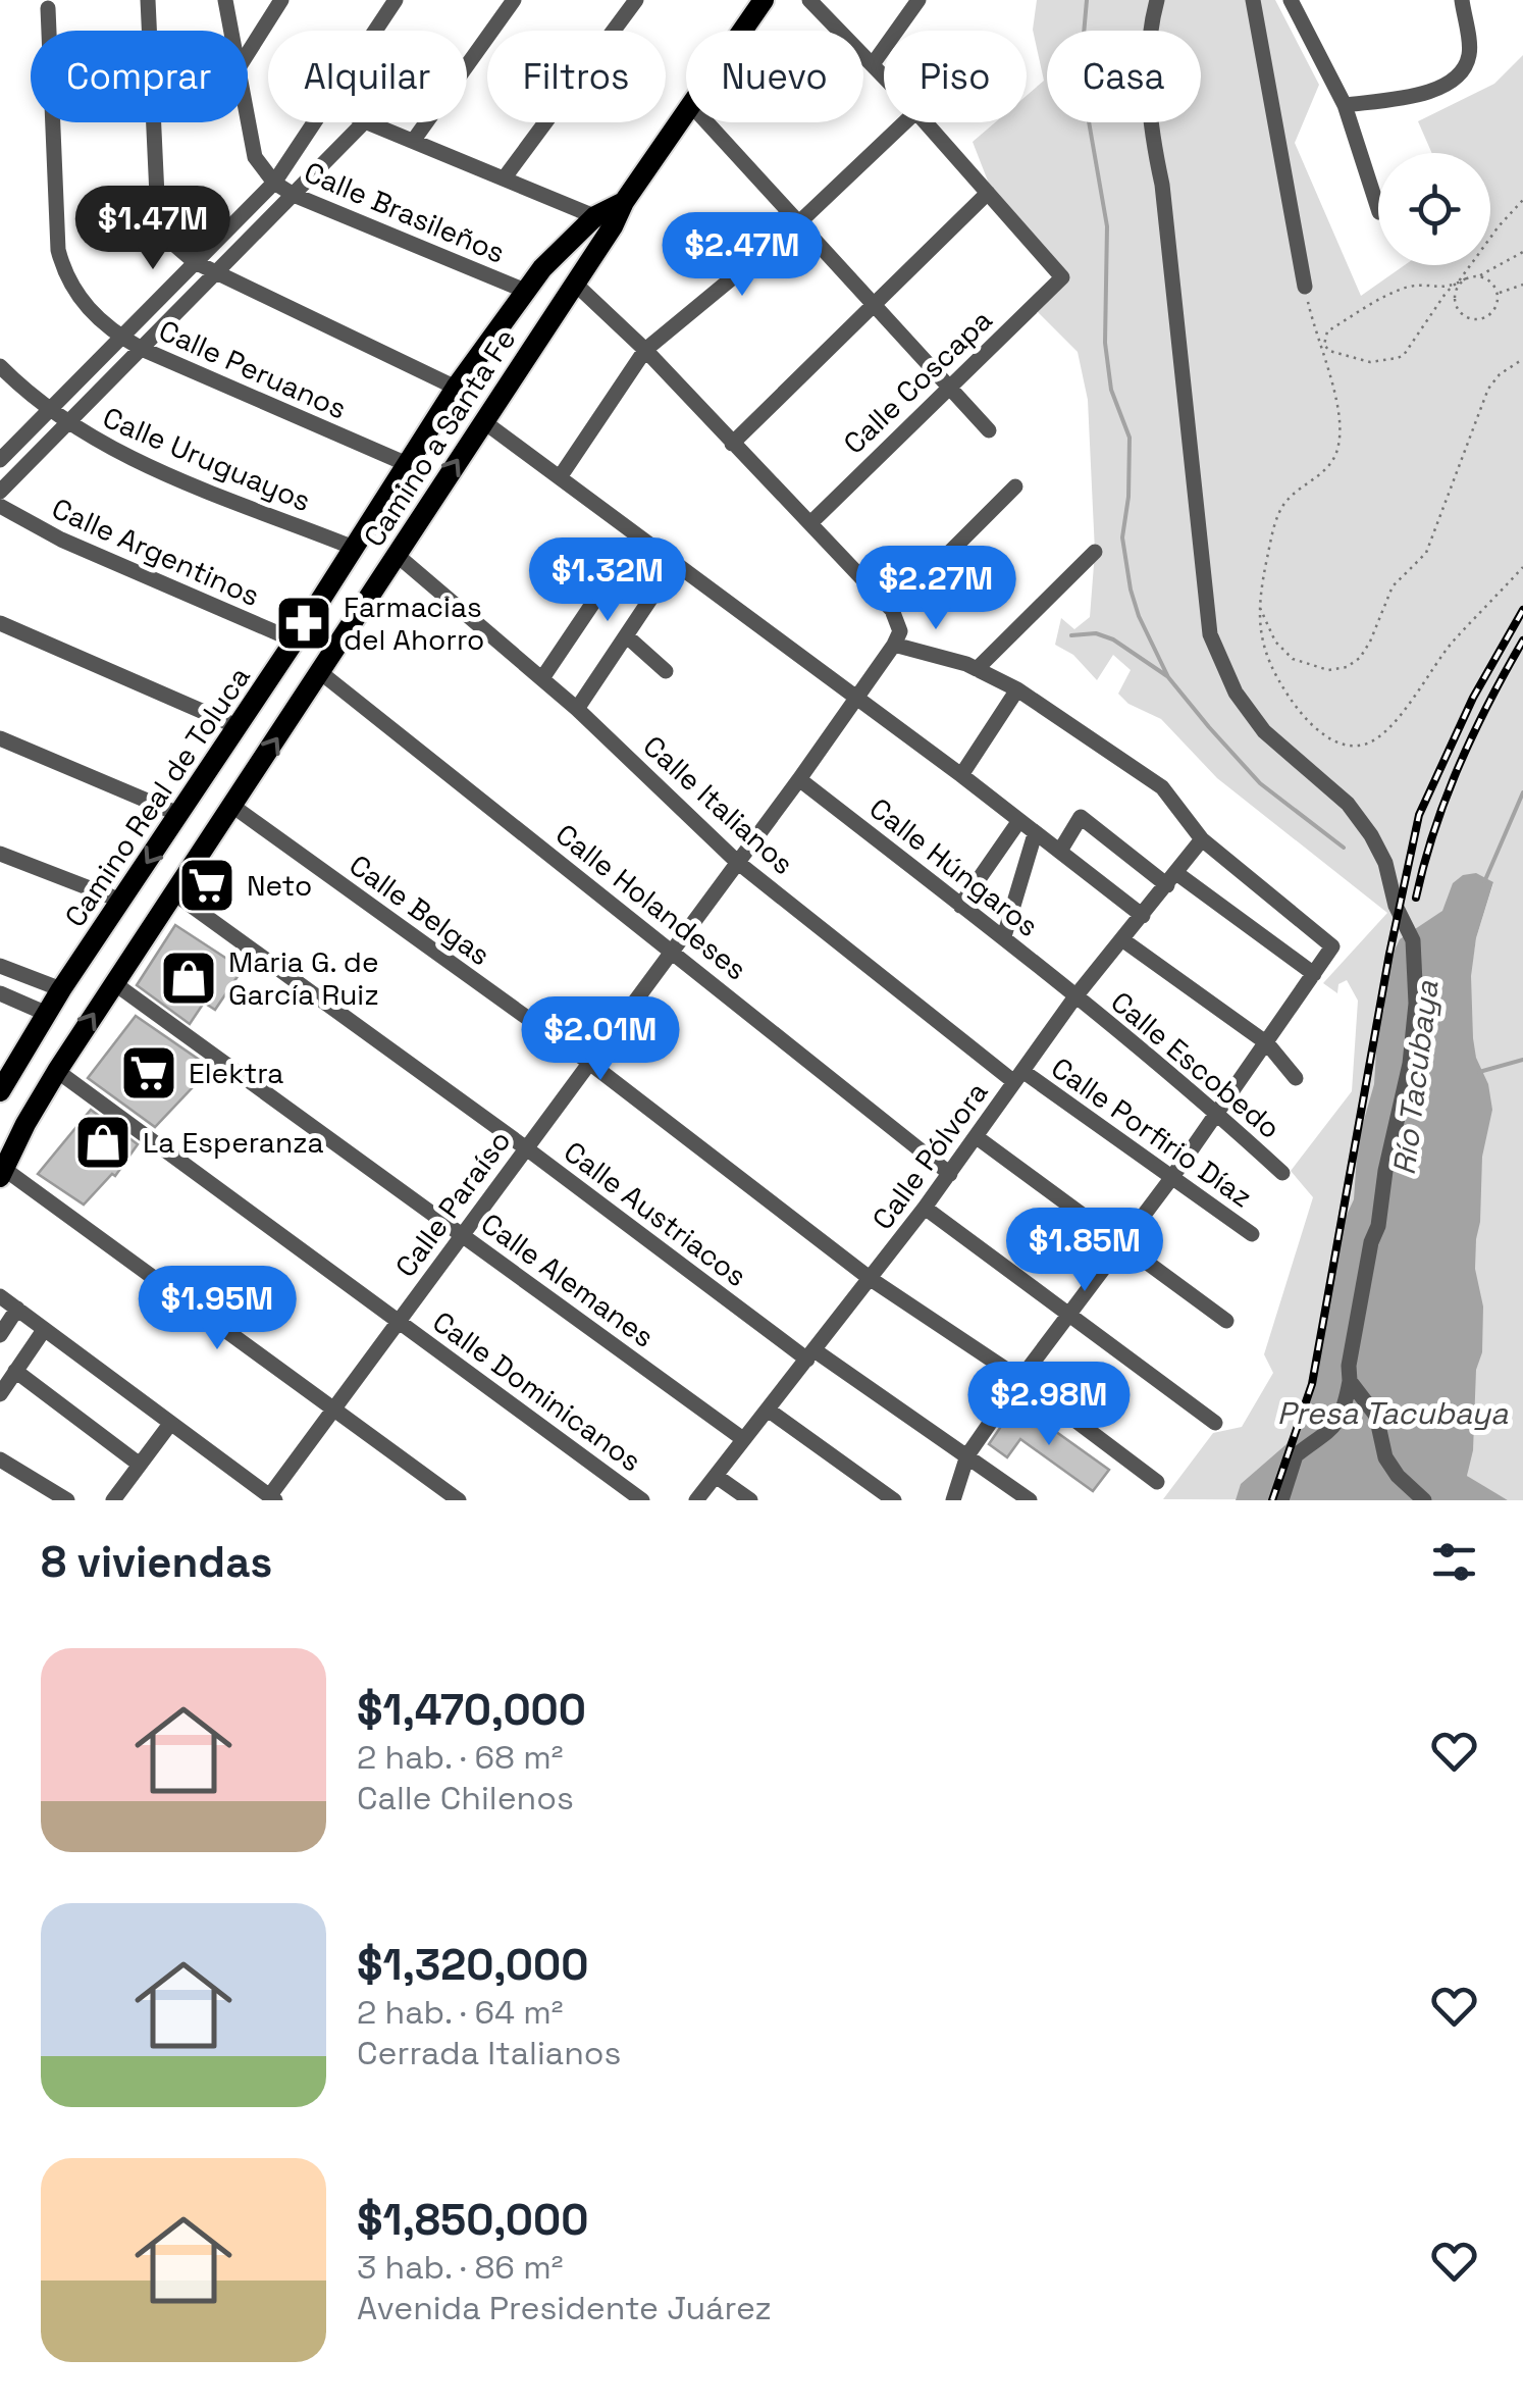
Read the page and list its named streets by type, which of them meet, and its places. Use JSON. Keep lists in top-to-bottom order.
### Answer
{
  "streets": {
    "main road": ["Camino a Santa Fe", "Camino Real de Toluca"],
    "street": [
      "Calle Brasileños",
      "Calle Peruanos",
      "Calle Coscapa",
      "Calle Uruguayos",
      "Calle Argentinos",
      "Calle Italianos",
      "Calle Húngaros",
      "Calle Holandeses",
      "Calle Belgas",
      "Calle Escobedo",
      "Calle Porfirio Díaz",
      "Calle Pólvora",
      "Calle Paraíso",
      "Calle Austriacos",
      "Calle Alemanes",
      "Calle Dominicanos"
    ]
  },
  "crossings": [
    ["Calle Brasileños", "Camino Real de Toluca"],
    ["Calle Peruanos", "Camino Real de Toluca"],
    ["Camino a Santa Fe", "Camino Real de Toluca"],
    ["Camino a Santa Fe", "Calle Italianos"],
    ["Camino a Santa Fe", "Calle Holandeses"],
    ["Camino a Santa Fe", "Calle Belgas"],
    ["Camino a Santa Fe", "Calle Austriacos"],
    ["Camino a Santa Fe", "Calle Alemanes"],
    ["Camino a Santa Fe", "Calle Dominicanos"],
    ["Calle Uruguayos", "Camino Real de Toluca"],
    ["Calle Argentinos", "Camino Real de Toluca"],
    ["Calle Italianos", "Calle Porfirio Díaz"],
    ["Calle Italianos", "Calle Pólvora"],
    ["Calle Italianos", "Calle Paraíso"],
    ["Calle Húngaros", "Calle Escobedo"],
    ["Calle Húngaros", "Calle Pólvora"],
    ["Calle Húngaros", "Calle Paraíso"],
    ["Calle Holandeses", "Calle Pólvora"],
    ["Calle Holandeses", "Calle Paraíso"],
    ["Calle Belgas", "Calle Pólvora"],
    ["Calle Belgas", "Calle Paraíso"],
    ["Calle Escobedo", "Calle Pólvora"],
    ["Calle Porfirio Díaz", "Calle Pólvora"],
    ["Calle Pólvora", "Calle Austriacos"],
    ["Calle Pólvora", "Calle Alemanes"],
    ["Calle Paraíso", "Calle Austriacos"],
    ["Calle Paraíso", "Calle Alemanes"],
    ["Calle Paraíso", "Calle Dominicanos"]
  ],
  "one_way": ["Camino a Santa Fe"],
  "water": ["Río Tacubaya", "Presa Tacubaya"],
  "places": {
    "pharmacy": ["Farmacias del Ahorro"],
    "supermarket": ["Neto", "Elektra"],
    "shop": ["Maria G. de García Ruiz", "La Esperanza"]
  },
  "page": {
    "chip": [
      "Comprar",
      "Alquilar",
      "Filtros",
      "Nuevo",
      "Piso",
      "Casa"
    ],
    "price": [
      "$1.47M",
      "$2.47M",
      "$1.32M",
      "$2.27M",
      "$2.01M",
      "$1.85M",
      "$1.95M",
      "$2.98M"
    ],
    "heading": "8 viviendas",
    "list": [
      {
        "name": "$1,470,000",
        "note": "2 hab. · 68 m² · Calle Chilenos"
      },
      {
        "name": "$1,320,000",
        "note": "2 hab. · 64 m² · Cerrada Italianos"
      },
      {
        "name": "$1,850,000",
        "note": "3 hab. · 86 m² · Avenida Presidente Juárez"
      }
    ]
  }
}
